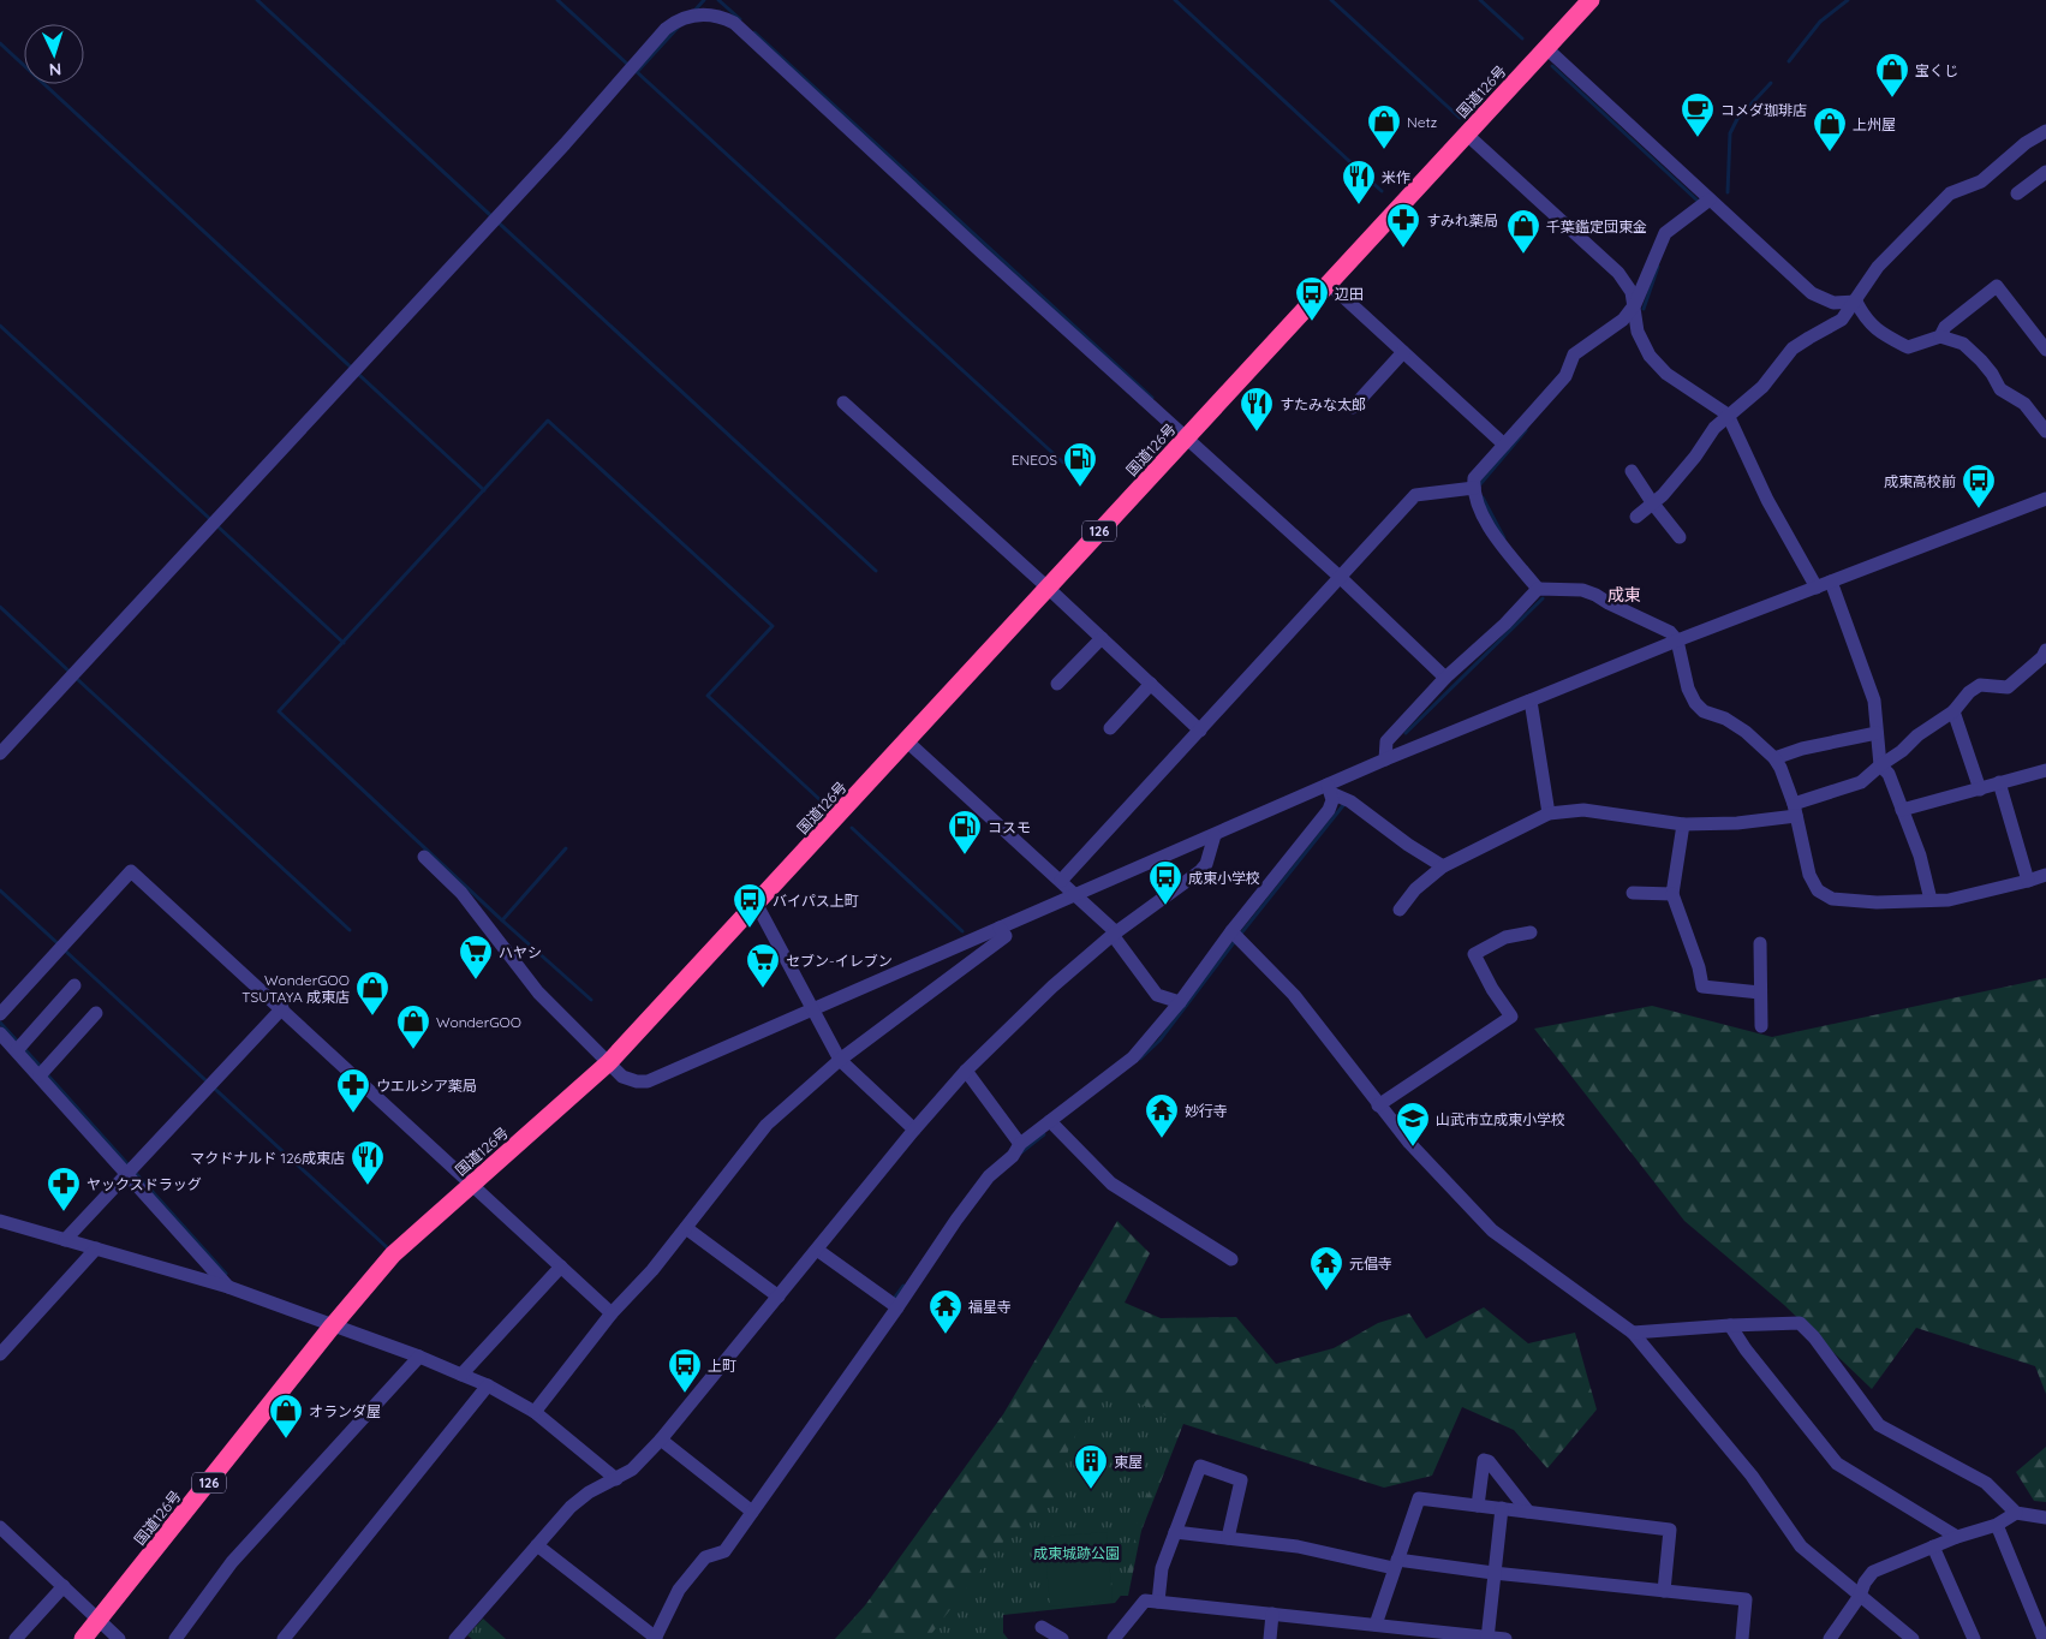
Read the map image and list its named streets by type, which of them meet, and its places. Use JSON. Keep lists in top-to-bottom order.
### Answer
{
  "streets": {
    "highway": ["国道126号", "126"]
  },
  "districts": ["成東"],
  "parks": ["成東城跡公園"],
  "places": {
    "shop": [
      "宝くじ",
      "Netz",
      "上州屋",
      "千葉鑑定団東金",
      "WonderGOO TSUTAYA 成東店",
      "WonderGOO",
      "オランダ屋"
    ],
    "cafe": ["コメダ珈琲店"],
    "restaurant": ["米作", "すたみな太郎", "マクドナルド 126成東店"],
    "pharmacy": ["すみれ薬局", "ウエルシア薬局", "ヤックスドラッグ"],
    "bus stop": [
      "辺田",
      "成東高校前",
      "成東小学校",
      "バイパス上町",
      "上町"
    ],
    "fuel station": ["ENEOS", "コスモ"],
    "supermarket": ["ハヤシ", "セブン-イレブン"],
    "temple": ["妙行寺", "元倡寺", "福星寺"],
    "school or university": ["山武市立成東小学校"],
    "building": ["東屋"]
  },
  "north": "bottom"
}
